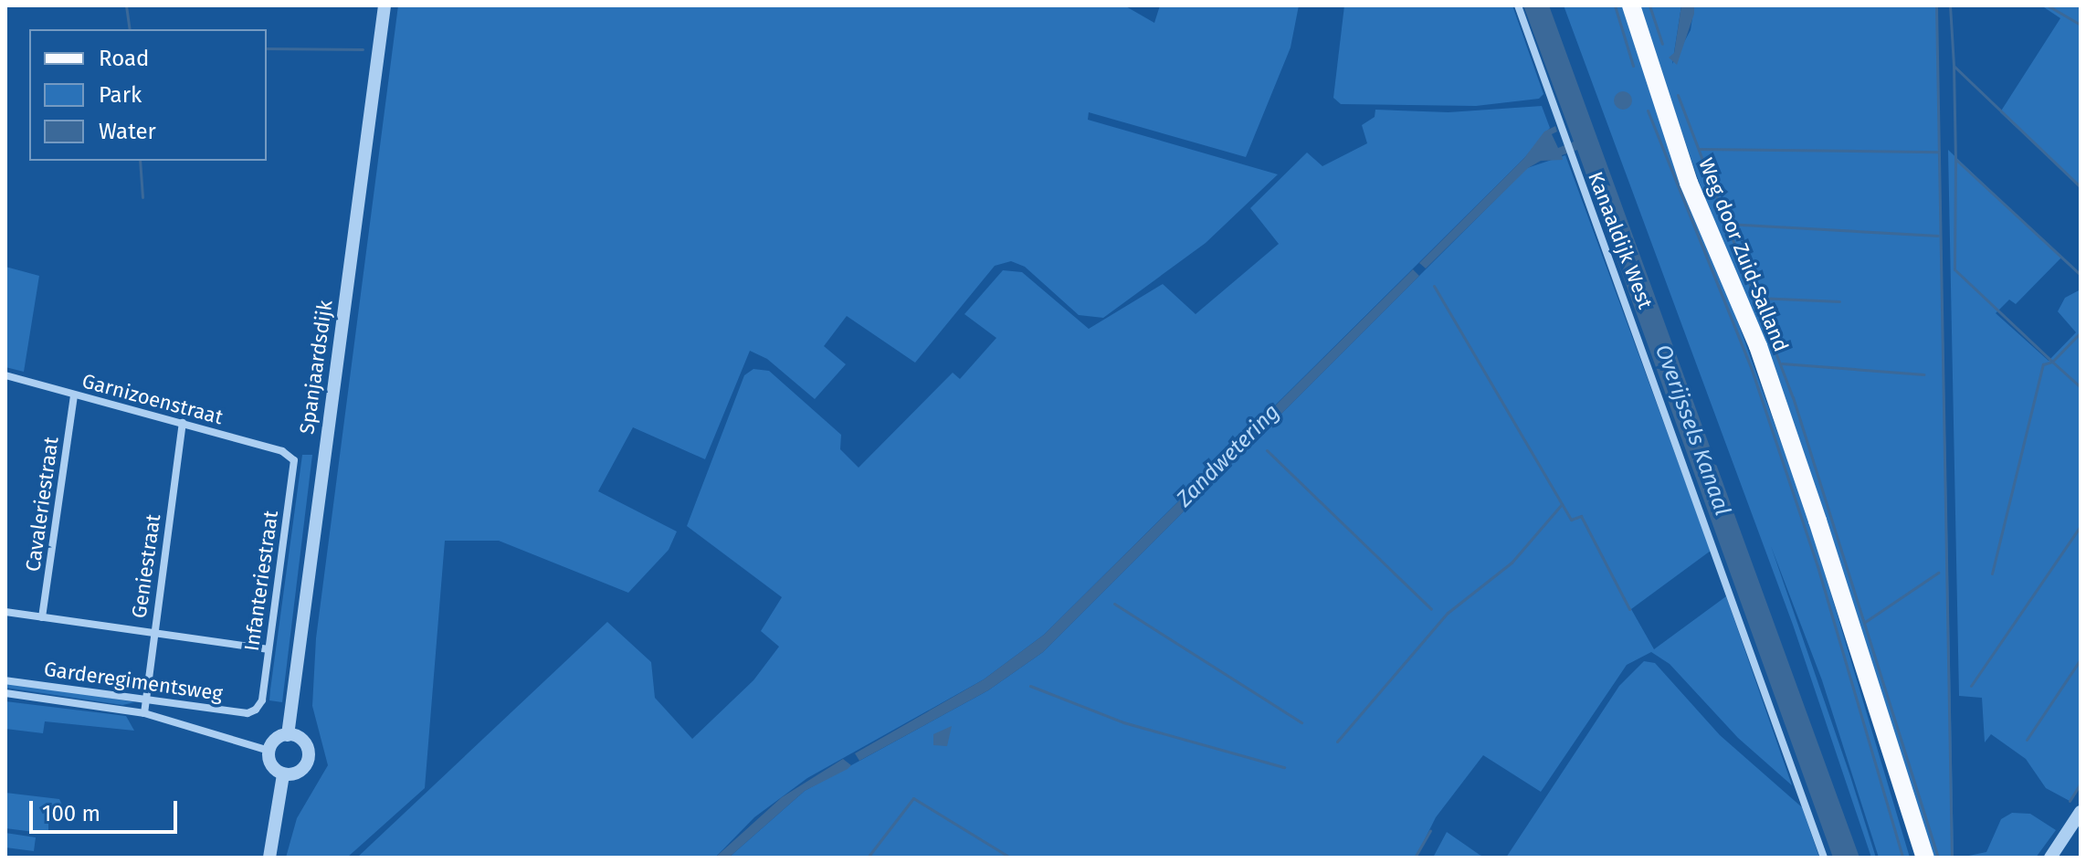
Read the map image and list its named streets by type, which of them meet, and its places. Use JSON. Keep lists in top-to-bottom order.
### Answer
{
  "streets": {
    "main road": ["Weg door Zuid-Salland"],
    "street": [
      "Kanaaldijk West",
      "Spanjaardsdijk",
      "Garnizoenstraat",
      "Cavaleriestraat",
      "Geniestraat",
      "Infanteriestraat",
      "Garderegimentsweg"
    ]
  },
  "crossings": [
    ["Spanjaardsdijk", "Garderegimentsweg"],
    ["Garnizoenstraat", "Cavaleriestraat"],
    ["Garnizoenstraat", "Geniestraat"],
    ["Garnizoenstraat", "Infanteriestraat"],
    ["Geniestraat", "Garderegimentsweg"],
    ["Infanteriestraat", "Garderegimentsweg"]
  ],
  "water": ["Overijssels Kanaal", "Zandwetering"],
  "legend": ["Road", "Park", "Water"],
  "scale_bar": "100 m"
}
